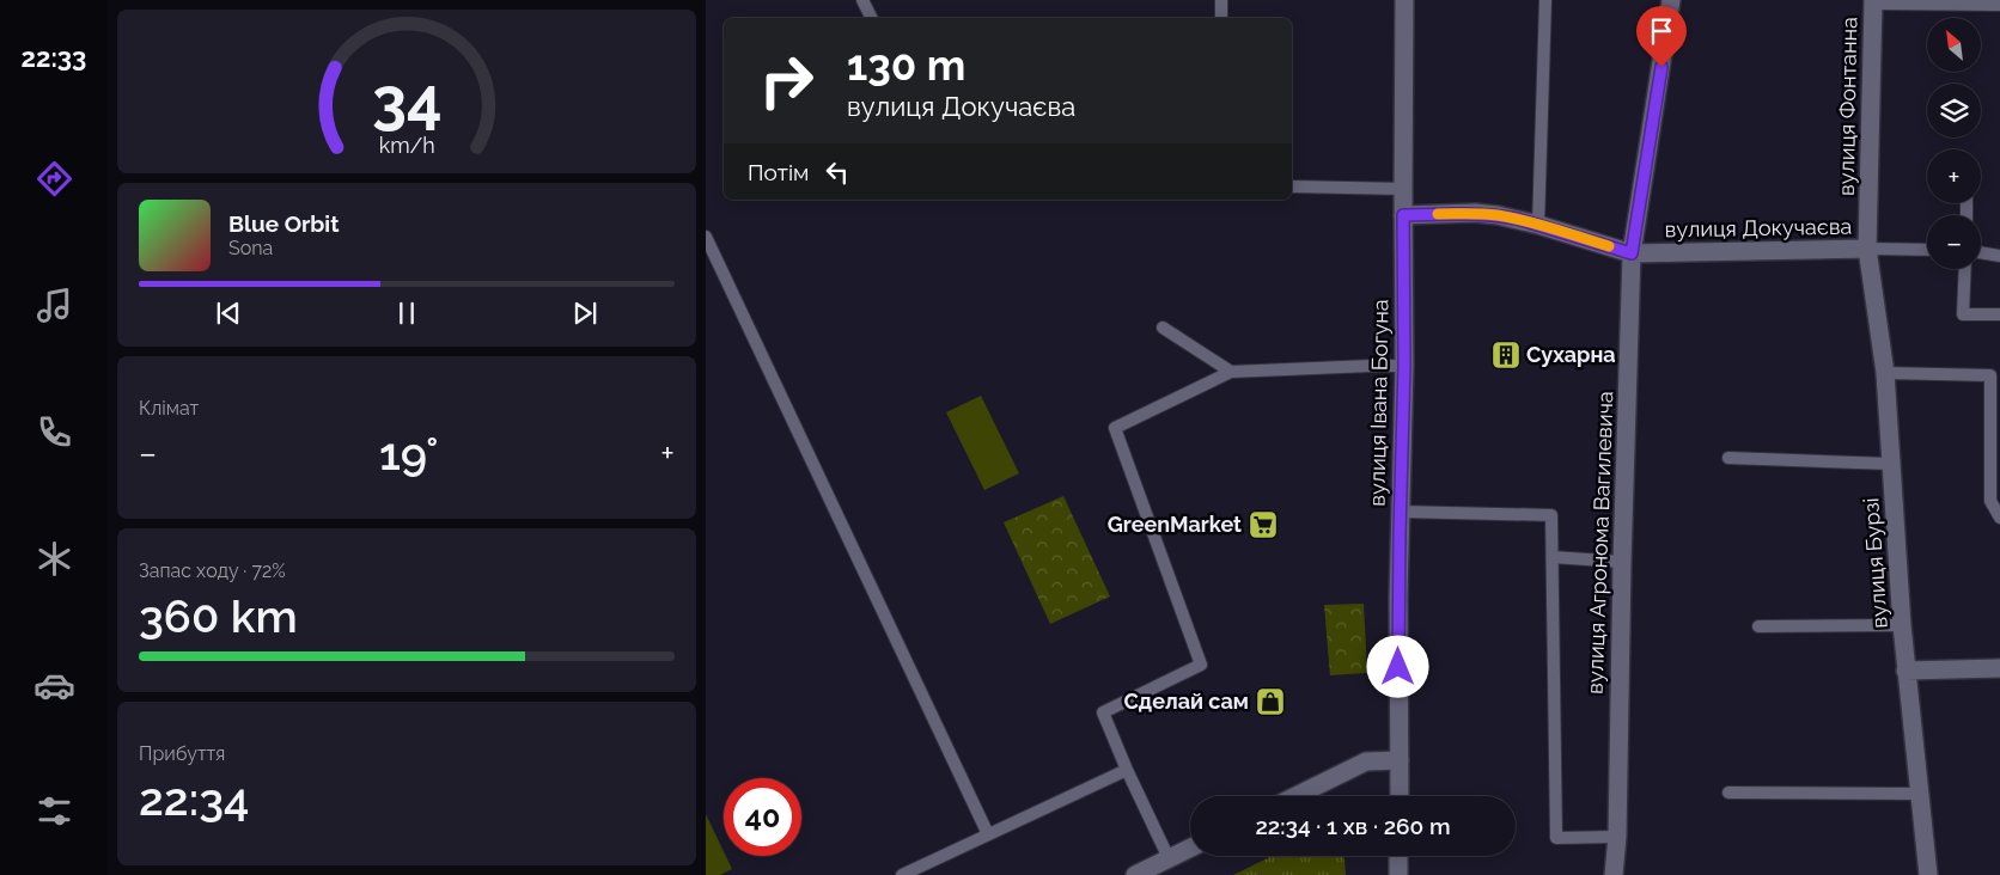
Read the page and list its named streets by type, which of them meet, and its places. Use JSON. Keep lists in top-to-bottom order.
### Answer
{
  "streets": {
    "street": [
      "вулиця Фонтанна",
      "вулиця Докучаєва",
      "вулиця Івана Богуна",
      "вулиця Агронома Вагилевича",
      "вулиця Бурзі"
    ]
  },
  "crossings": [
    ["вулиця Фонтанна", "вулиця Докучаєва"],
    ["вулиця Фонтанна", "вулиця Бурзі"],
    ["вулиця Докучаєва", "вулиця Івана Богуна"],
    ["вулиця Докучаєва", "вулиця Агронома Вагилевича"],
    ["вулиця Докучаєва", "вулиця Бурзі"]
  ],
  "places": {
    "building": ["Сухарна"],
    "supermarket": ["GreenMarket"],
    "shop": ["Сделай сам"]
  },
  "north": "top left",
  "page": {
    "tabs": "22:33",
    "map_buttons": ["+", "−"],
    "turn": ["130 m", "вулиця Докучаєва"],
    "then": "Потім",
    "song": ["Blue Orbit", "Sona"],
    "tile": [
      "Клімат",
      ["Запас ходу · 72%", "360 km"],
      ["Прибуття", "22:34"]
    ],
    "heat": ["−", "19°", "+"],
    "limit": "40",
    "trip": "22:34 · 1 хв · 260 m",
    "gauge": ["34", "km/h"]
  }
}
